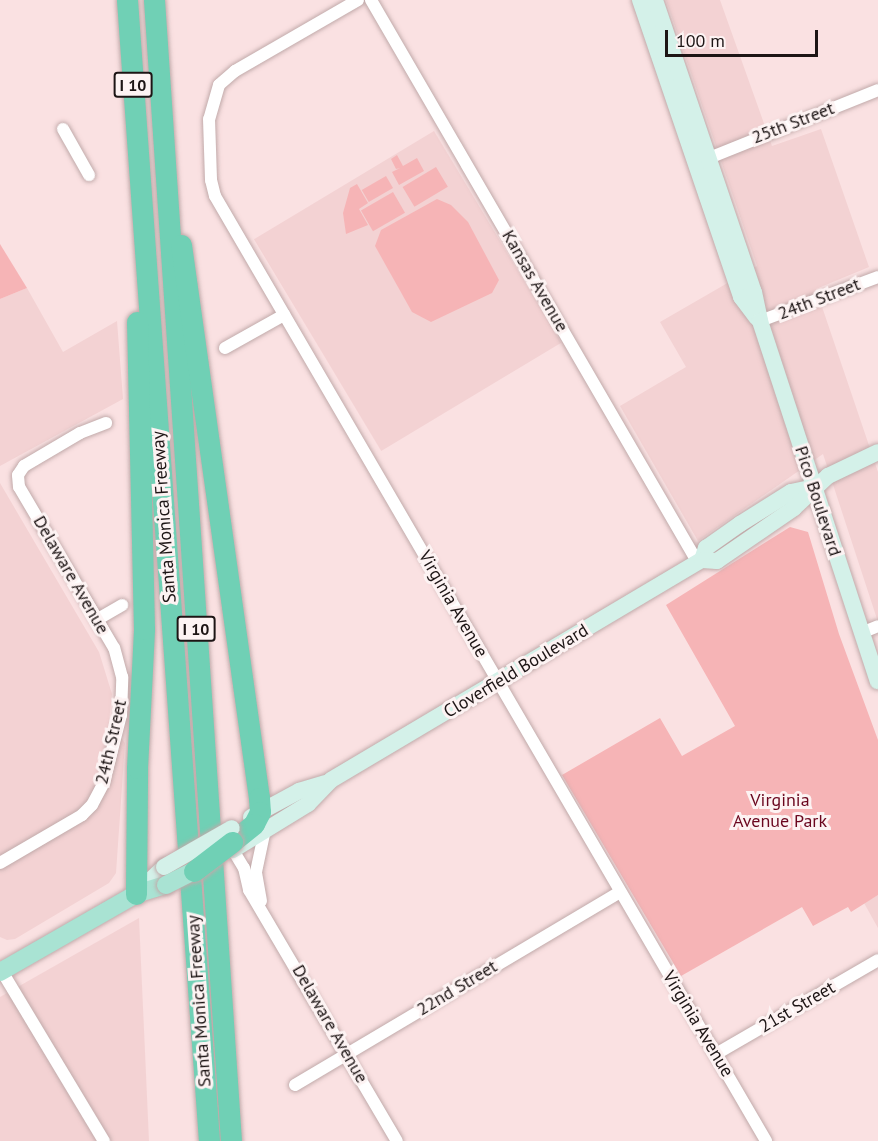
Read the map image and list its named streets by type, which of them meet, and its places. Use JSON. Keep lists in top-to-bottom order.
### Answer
{
  "streets": {
    "highway": ["I 10", "Santa Monica Freeway"],
    "main road": ["Pico Boulevard", "Cloverfield Boulevard"],
    "street": [
      "25th Street",
      "Kansas Avenue",
      "24th Street",
      "Delaware Avenue",
      "Virginia Avenue",
      "22nd Street",
      "21st Street"
    ]
  },
  "crossings": [
    ["25th Street", "Pico Boulevard"],
    ["Kansas Avenue", "Cloverfield Boulevard"],
    ["24th Street", "Pico Boulevard"],
    ["24th Street", "Delaware Avenue"],
    ["Pico Boulevard", "Cloverfield Boulevard"],
    ["Delaware Avenue", "Cloverfield Boulevard"],
    ["Delaware Avenue", "22nd Street"],
    ["Virginia Avenue", "Cloverfield Boulevard"],
    ["Virginia Avenue", "22nd Street"],
    ["Virginia Avenue", "21st Street"]
  ],
  "parks": ["Virginia Avenue Park"],
  "scale_bar": "100 m"
}
